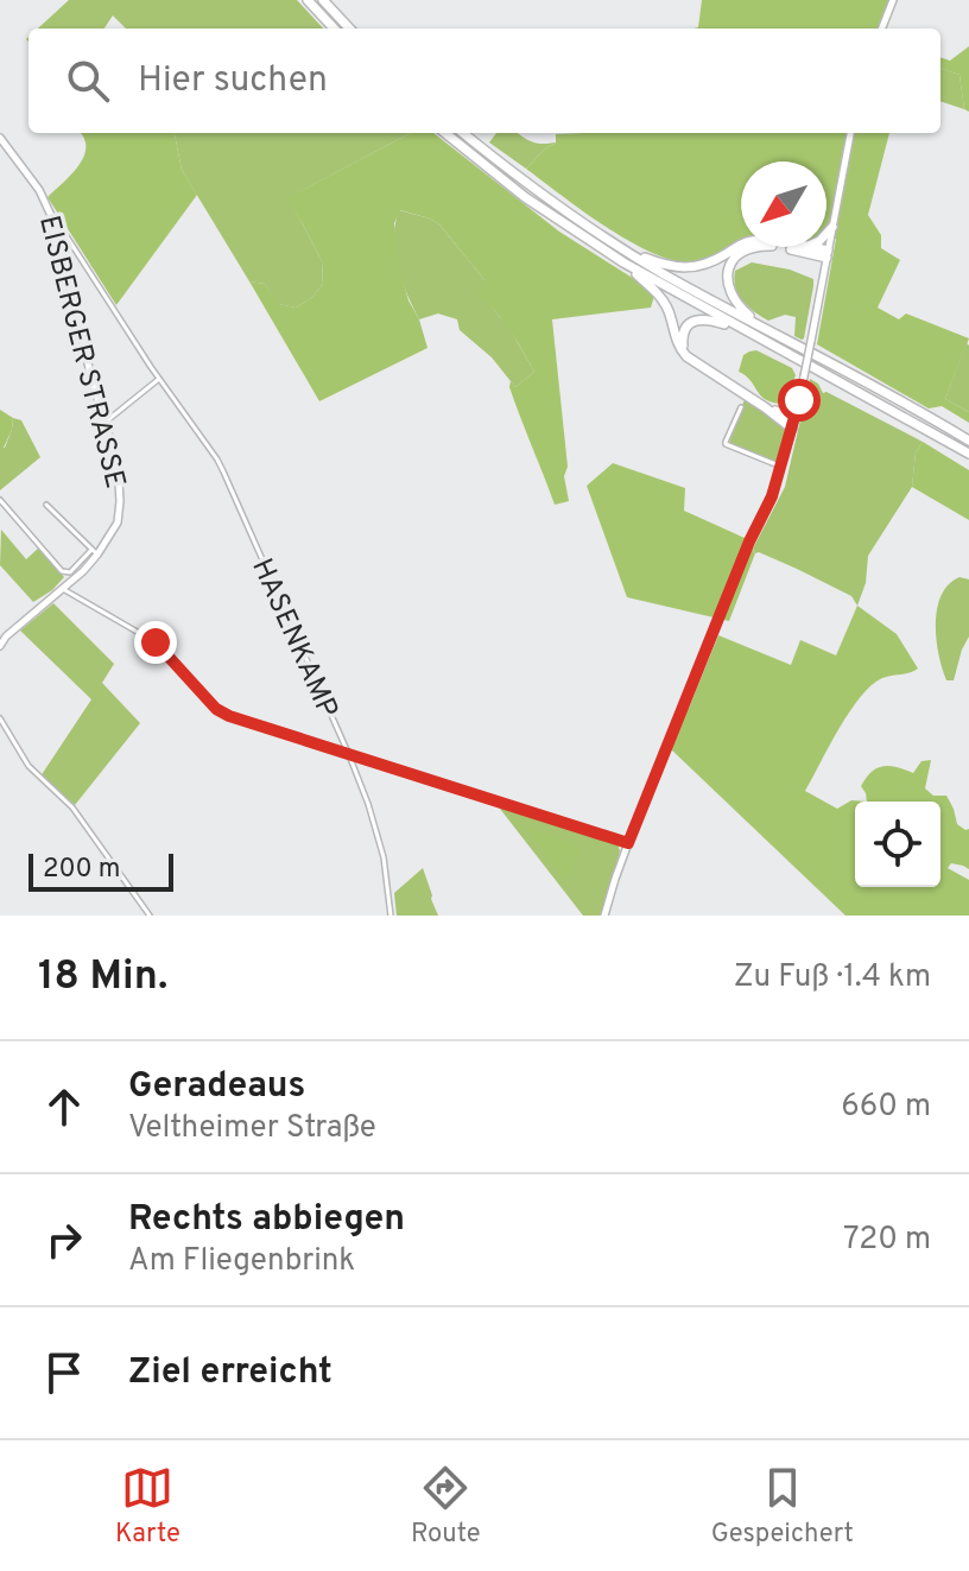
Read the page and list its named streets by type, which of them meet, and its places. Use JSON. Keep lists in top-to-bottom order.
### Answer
{
  "streets": {
    "main road": ["EISBERGER STRASSE"],
    "street": ["HASENKAMP"]
  },
  "crossings": [
    ["EISBERGER STRASSE", "HASENKAMP"]
  ],
  "scale_bar": "200 m",
  "north": "bottom left",
  "page": {
    "search": "Hier suchen",
    "scale": "200 m",
    "heading": ["18 Min.", "Zu Fuß · 1.4 km"],
    "list": [
      ["Geradeaus", "Veltheimer Straße", "660 m"],
      ["Rechts abbiegen", "Am Fliegenbrink", "720 m"],
      "Ziel erreicht"
    ],
    "nav": ["Karte", "Route", "Gespeichert"]
  }
}
